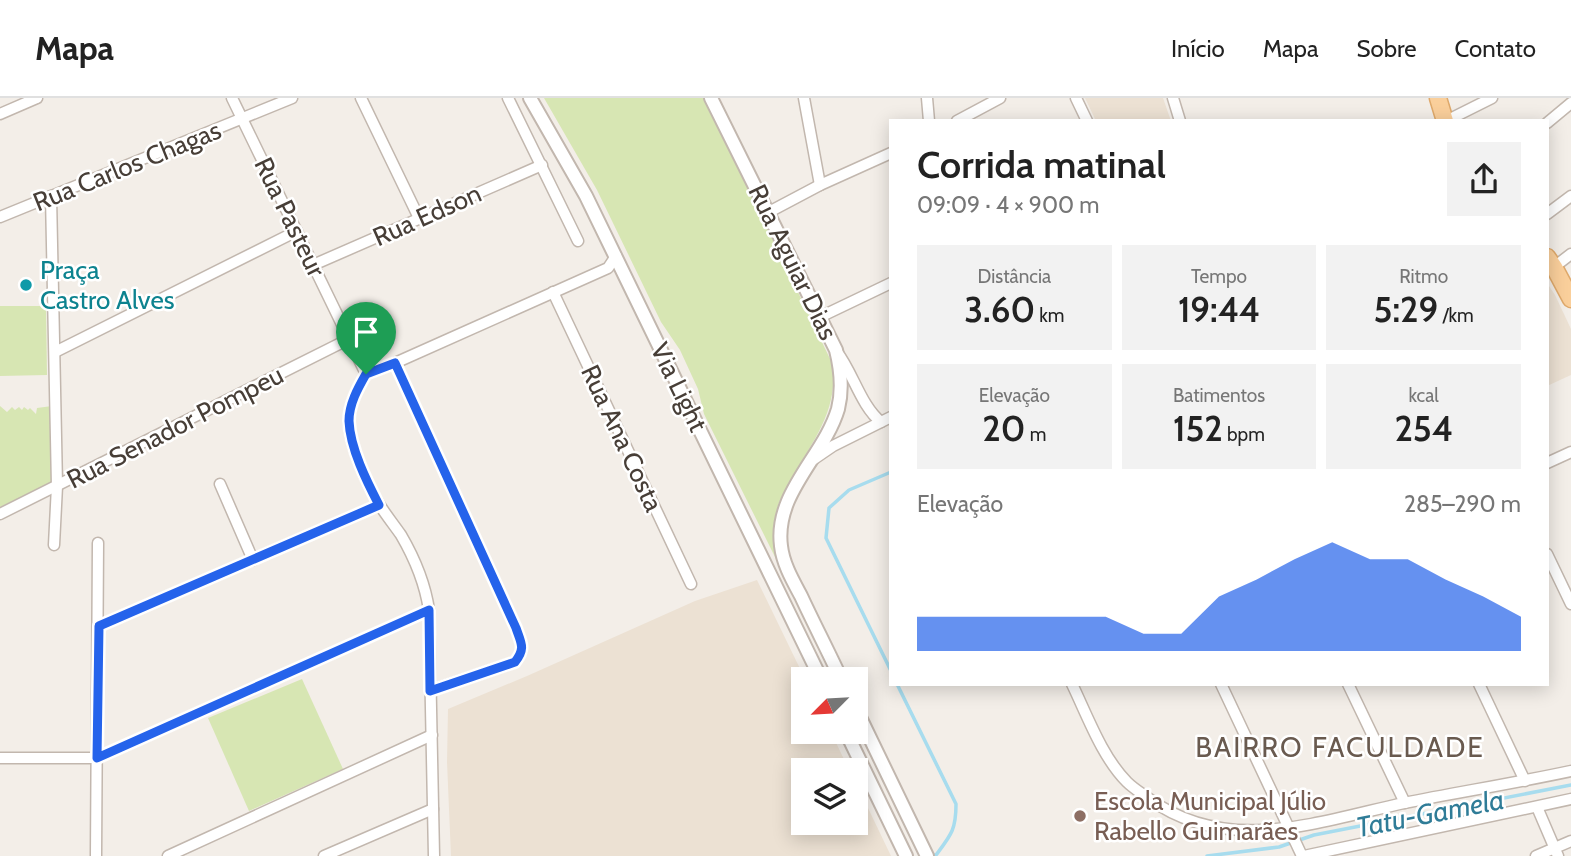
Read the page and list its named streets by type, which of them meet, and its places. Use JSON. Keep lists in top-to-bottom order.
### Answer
{
  "streets": {
    "street": [
      "Rua Carlos Chagas",
      "Rua Edson",
      "Rua Pasteur",
      "Rua Aguiar Dias",
      "Via Light",
      "Rua Senador Pompeu",
      "Rua Ana Costa"
    ]
  },
  "crossings": [
    ["Rua Carlos Chagas", "Rua Pasteur"],
    ["Rua Edson", "Rua Pasteur"],
    ["Rua Pasteur", "Rua Senador Pompeu"]
  ],
  "districts": ["BAIRRO FACULDADE"],
  "water": ["Tatu-Gamela"],
  "places": ["Praça Castro Alves", "Escola Municipal Júlio Rabello Guimarães"],
  "north": "bottom left",
  "page": {
    "header": "Mapa",
    "nav": [
      "Início",
      "Mapa",
      "Sobre",
      "Contato"
    ],
    "heading": ["Corrida matinal", "09:09 · 4 × 900 m"],
    "stats": [
      ["Distância", "3.60 km"],
      ["Tempo", "19:44"],
      ["Ritmo", "5:29 /km"],
      ["Elevação", "20 m"],
      ["Batimentos", "152 bpm"],
      ["kcal", "254"]
    ],
    "chart": ["Elevação", "285–290 m"]
  }
}
